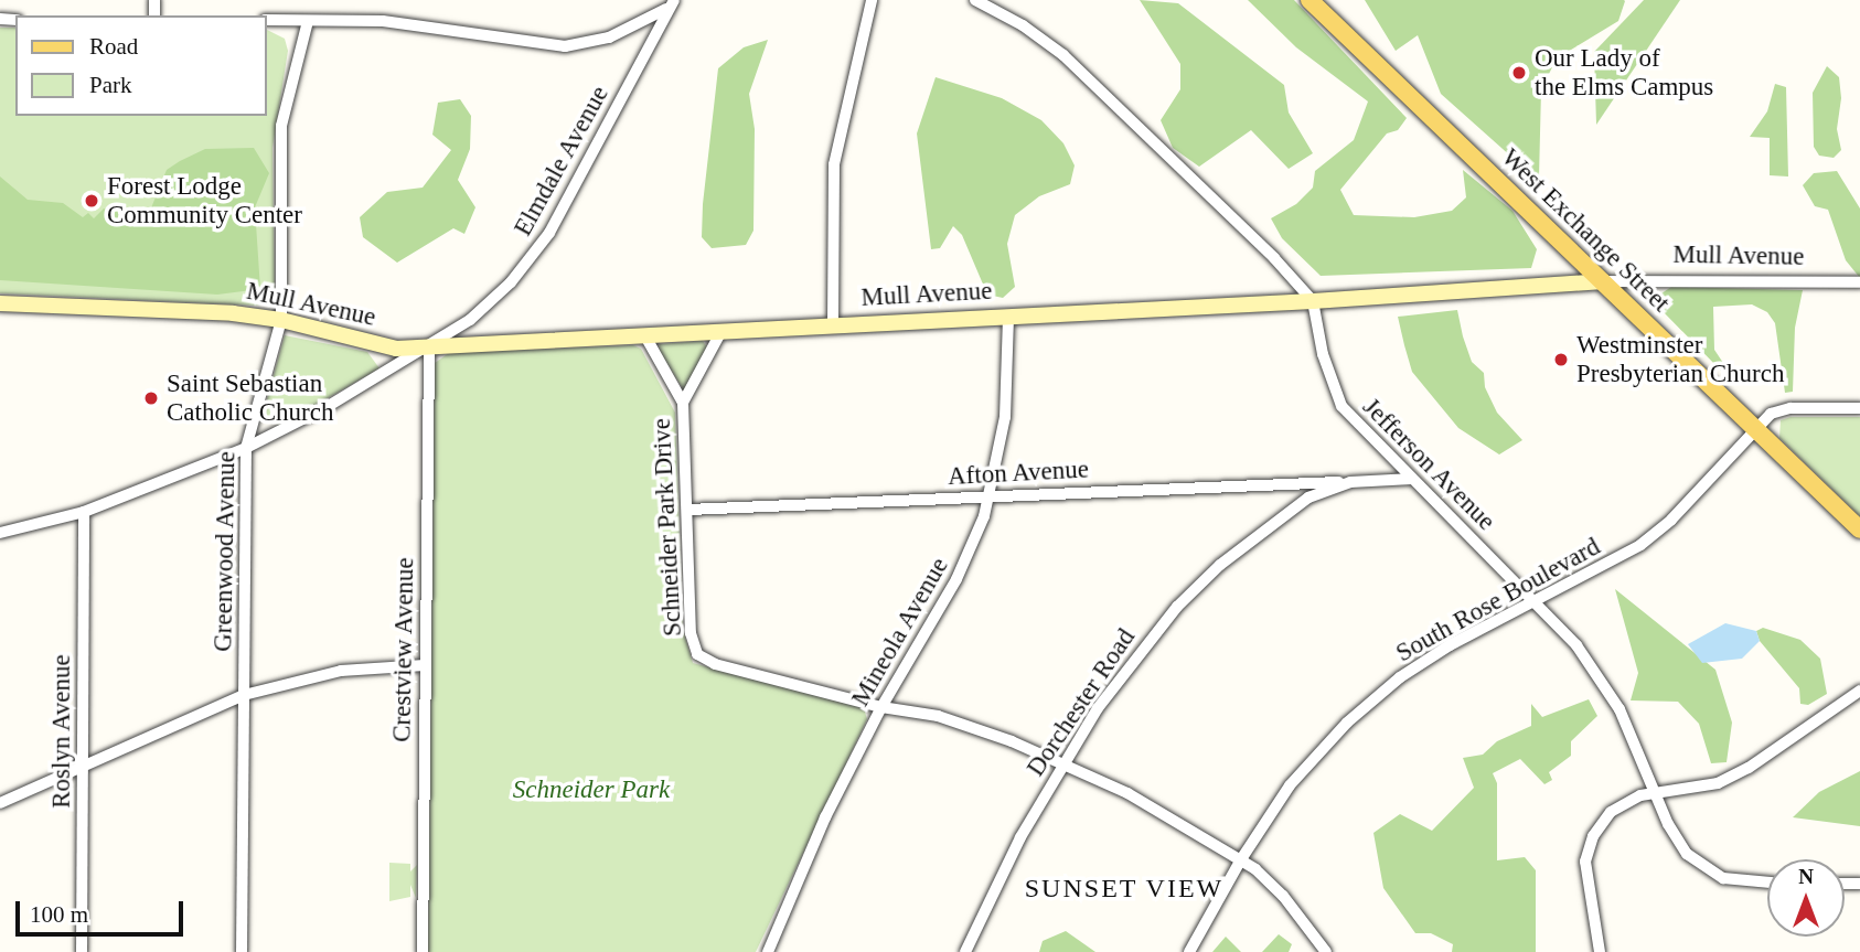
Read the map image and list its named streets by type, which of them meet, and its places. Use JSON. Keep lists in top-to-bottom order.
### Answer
{
  "streets": {
    "main road": ["West Exchange Street"],
    "street": [
      "Elmdale Avenue",
      "Mull Avenue",
      "Jefferson Avenue",
      "Afton Avenue",
      "Schneider Park Drive",
      "Greenwood Avenue",
      "South Rose Boulevard",
      "Mineola Avenue",
      "Crestview Avenue",
      "Dorchester Road",
      "Roslyn Avenue"
    ]
  },
  "crossings": [
    ["Elmdale Avenue", "Mull Avenue"],
    ["Elmdale Avenue", "Greenwood Avenue"],
    ["Elmdale Avenue", "Crestview Avenue"],
    ["Elmdale Avenue", "Roslyn Avenue"],
    ["West Exchange Street", "Mull Avenue"],
    ["West Exchange Street", "South Rose Boulevard"],
    ["Mull Avenue", "Jefferson Avenue"],
    ["Mull Avenue", "Schneider Park Drive"],
    ["Mull Avenue", "Greenwood Avenue"],
    ["Mull Avenue", "Mineola Avenue"],
    ["Mull Avenue", "Crestview Avenue"],
    ["Jefferson Avenue", "South Rose Boulevard"],
    ["Jefferson Avenue", "Dorchester Road"],
    ["Afton Avenue", "Schneider Park Drive"],
    ["Afton Avenue", "Mineola Avenue"],
    ["Afton Avenue", "Dorchester Road"],
    ["Schneider Park Drive", "Mineola Avenue"]
  ],
  "districts": ["SUNSET VIEW"],
  "parks": ["Schneider Park"],
  "places": [
    "Our Lady of the Elms Campus",
    "Forest Lodge Community Center",
    "Westminster Presbyterian Church",
    "Saint Sebastian Catholic Church"
  ],
  "legend": ["Road", "Park"],
  "scale_bar": "100 m",
  "north": "top"
}
